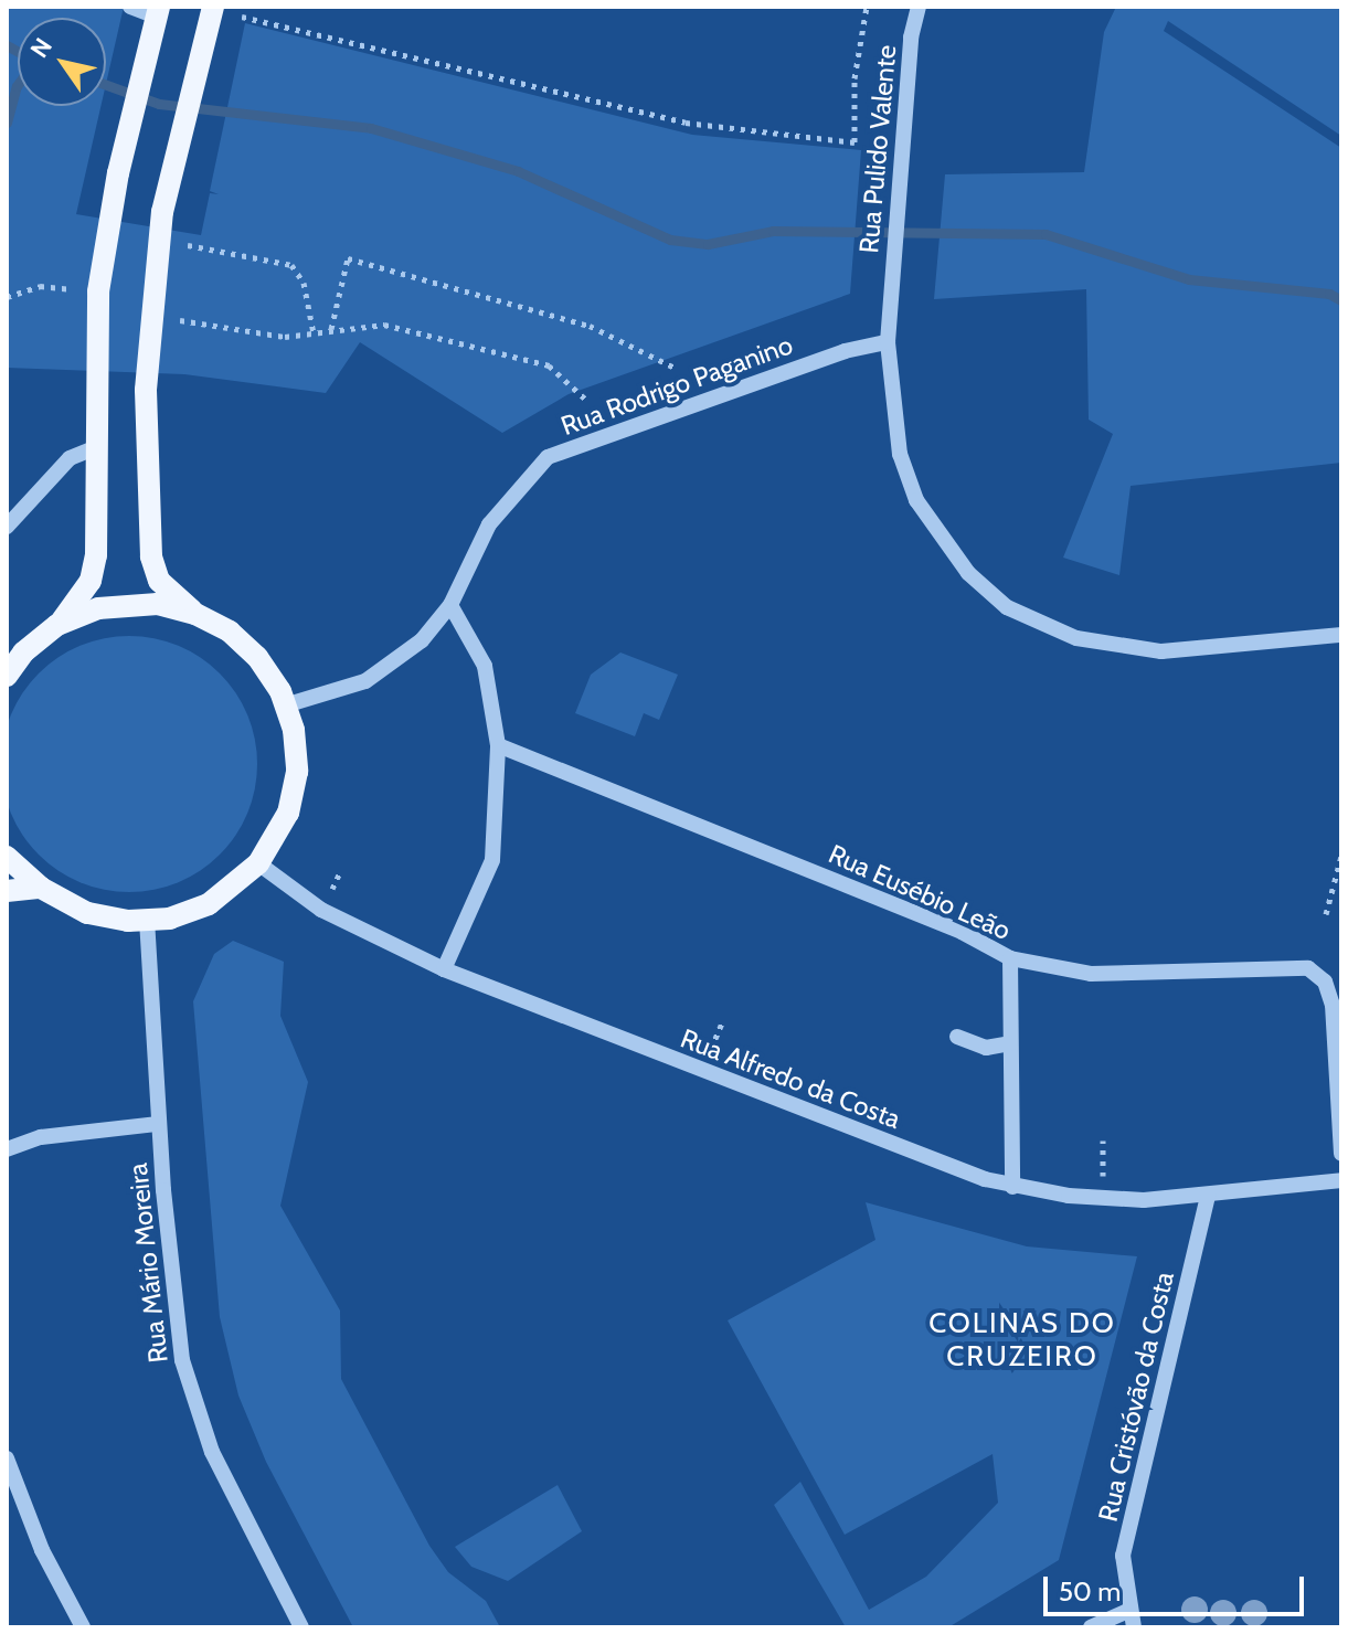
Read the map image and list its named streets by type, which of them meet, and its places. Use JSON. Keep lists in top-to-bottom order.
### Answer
{
  "streets": {
    "street": [
      "Rua Pulido Valente",
      "Rua Rodrigo Paganino",
      "Rua Eusébio Leão",
      "Rua Alfredo da Costa",
      "Rua Mário Moreira",
      "Rua Cristóvão da Costa"
    ]
  },
  "crossings": [
    ["Rua Pulido Valente", "Rua Rodrigo Paganino"],
    ["Rua Alfredo da Costa", "Rua Cristóvão da Costa"]
  ],
  "districts": ["COLINAS DO CRUZEIRO"],
  "scale_bar": "50 m",
  "north": "top left"
}
